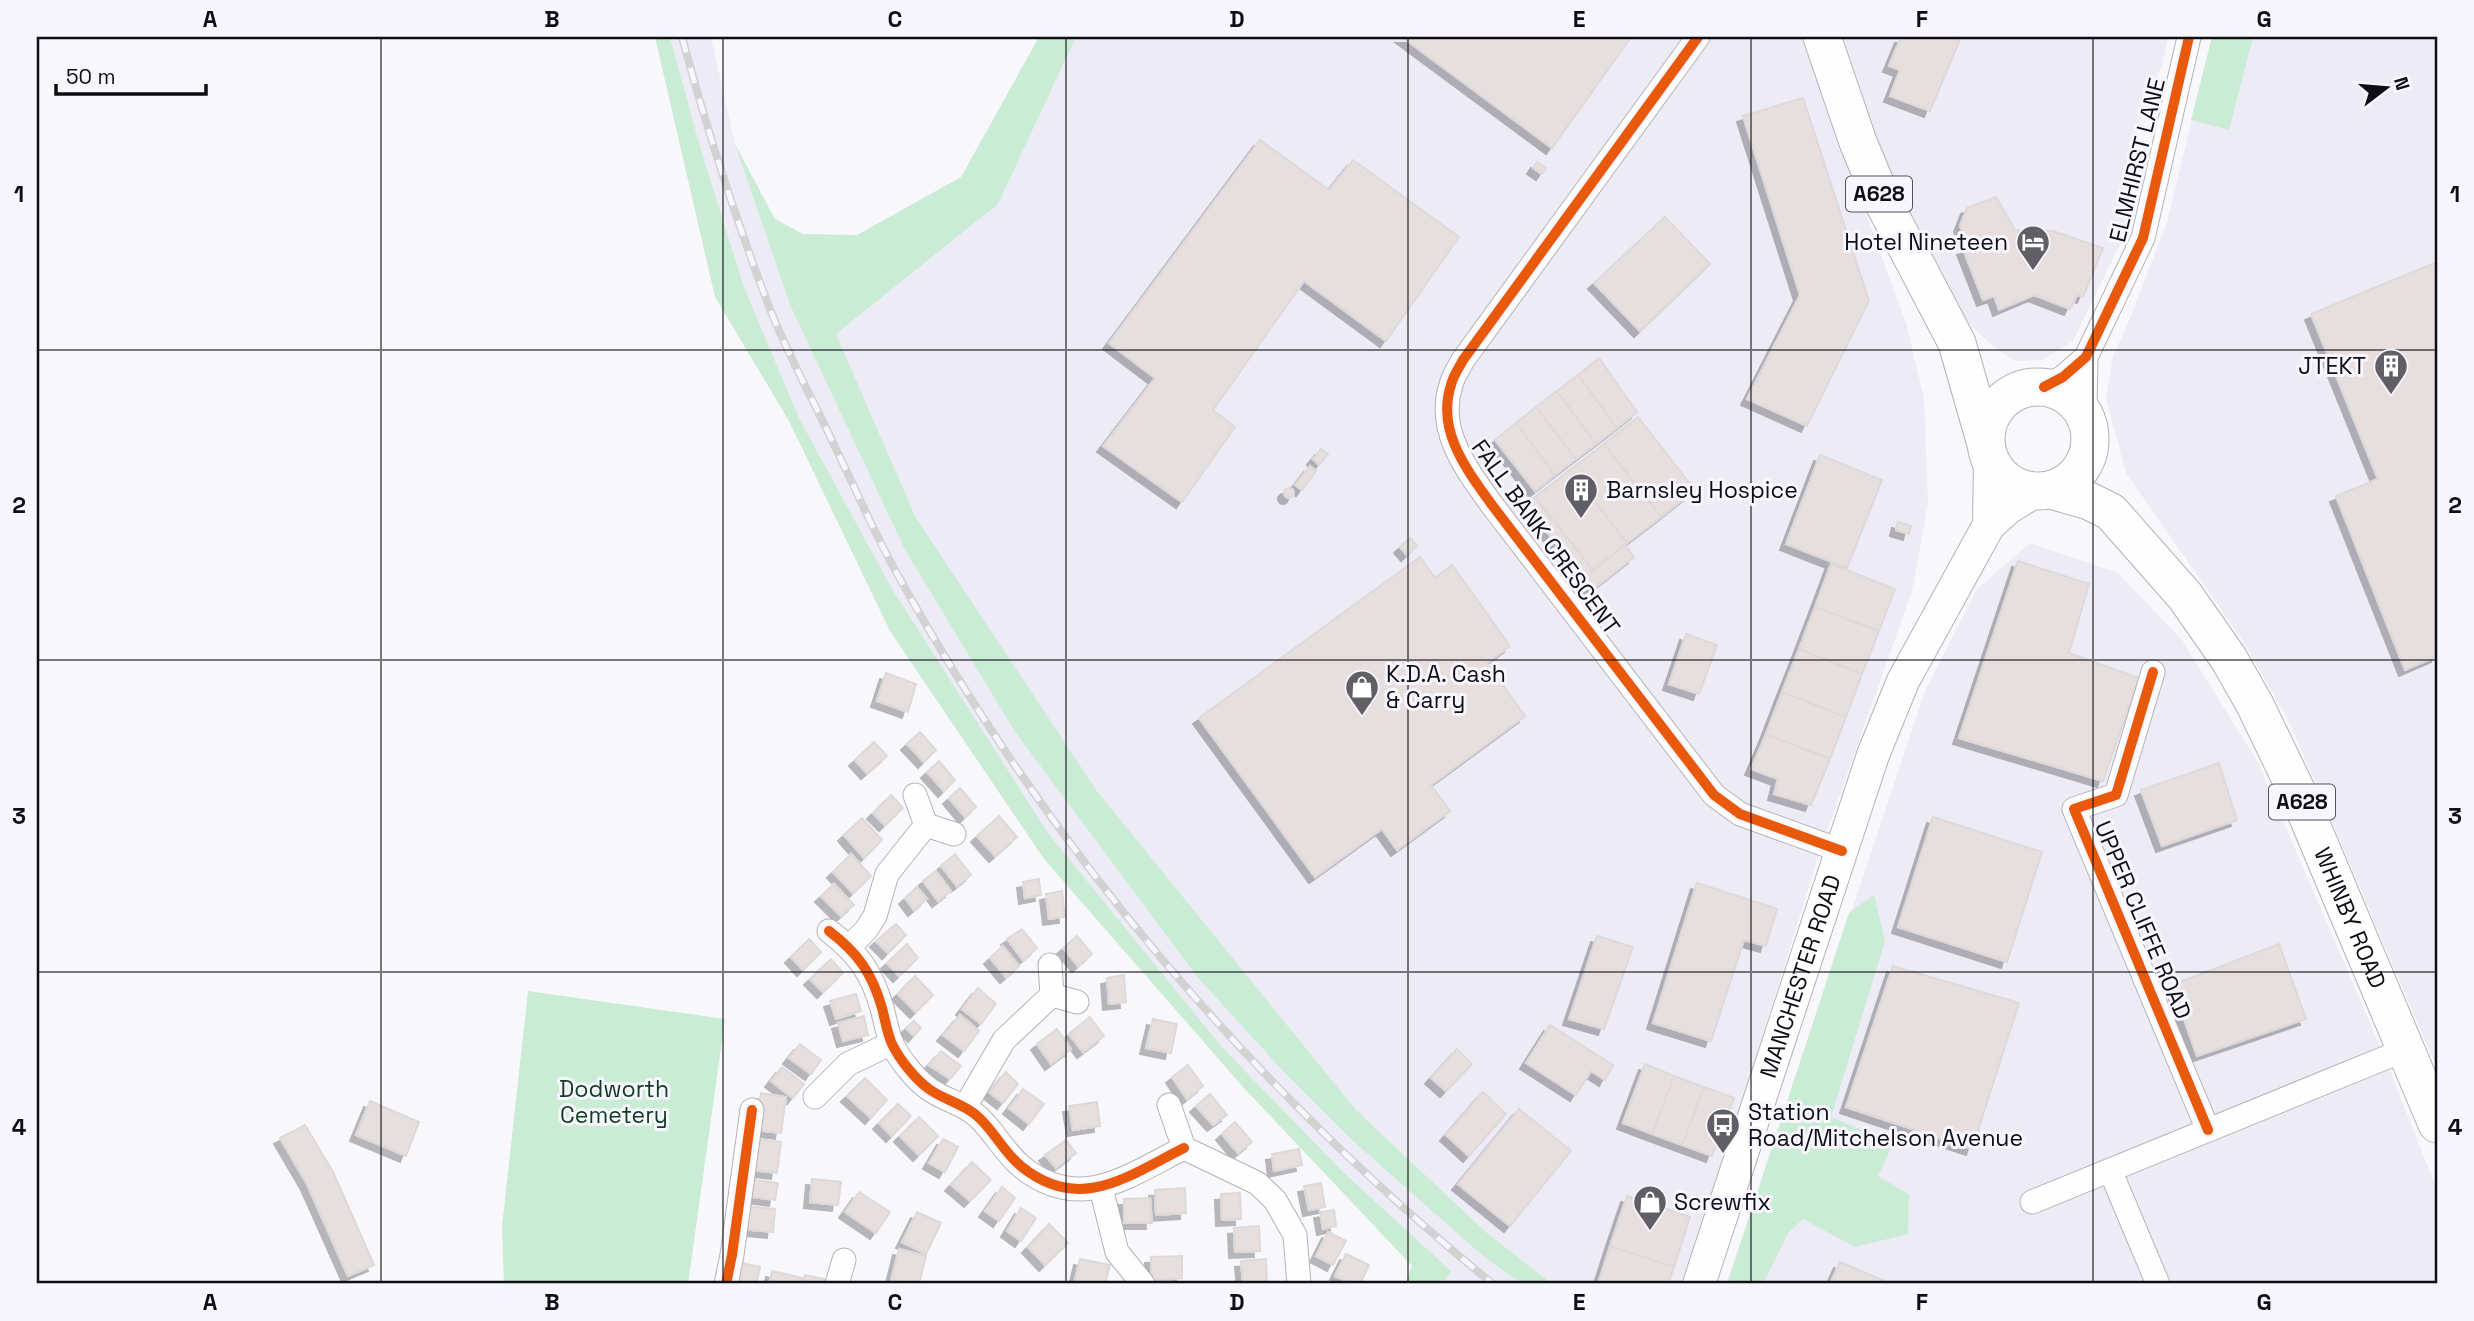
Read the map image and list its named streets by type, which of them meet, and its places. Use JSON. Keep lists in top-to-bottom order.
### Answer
{
  "streets": {
    "highway": ["A628", "WHINBY ROAD", "MANCHESTER ROAD"],
    "street": ["ELMHIRST LANE", "FALL BANK CRESCENT", "UPPER CLIFFE ROAD"]
  },
  "crossings": [
    ["ELMHIRST LANE", "WHINBY ROAD"],
    ["ELMHIRST LANE", "MANCHESTER ROAD"],
    ["FALL BANK CRESCENT", "MANCHESTER ROAD"],
    ["WHINBY ROAD", "MANCHESTER ROAD"]
  ],
  "parks": ["Dodworth Cemetery"],
  "places": {
    "hotel": ["Hotel Nineteen"],
    "building": ["JTEKT", "Barnsley Hospice"],
    "shop": ["K.D.A. Cash & Carry", "Screwfix"],
    "bus stop": ["Station Road/Mitchelson Avenue"]
  },
  "scale_bar": "50 m",
  "north": "right",
  "grid": {
    "columns": [
      "A",
      "B",
      "C",
      "D",
      "E",
      "F",
      "G"
    ],
    "rows": [
      "1",
      "2",
      "3",
      "4"
    ]
  }
}
